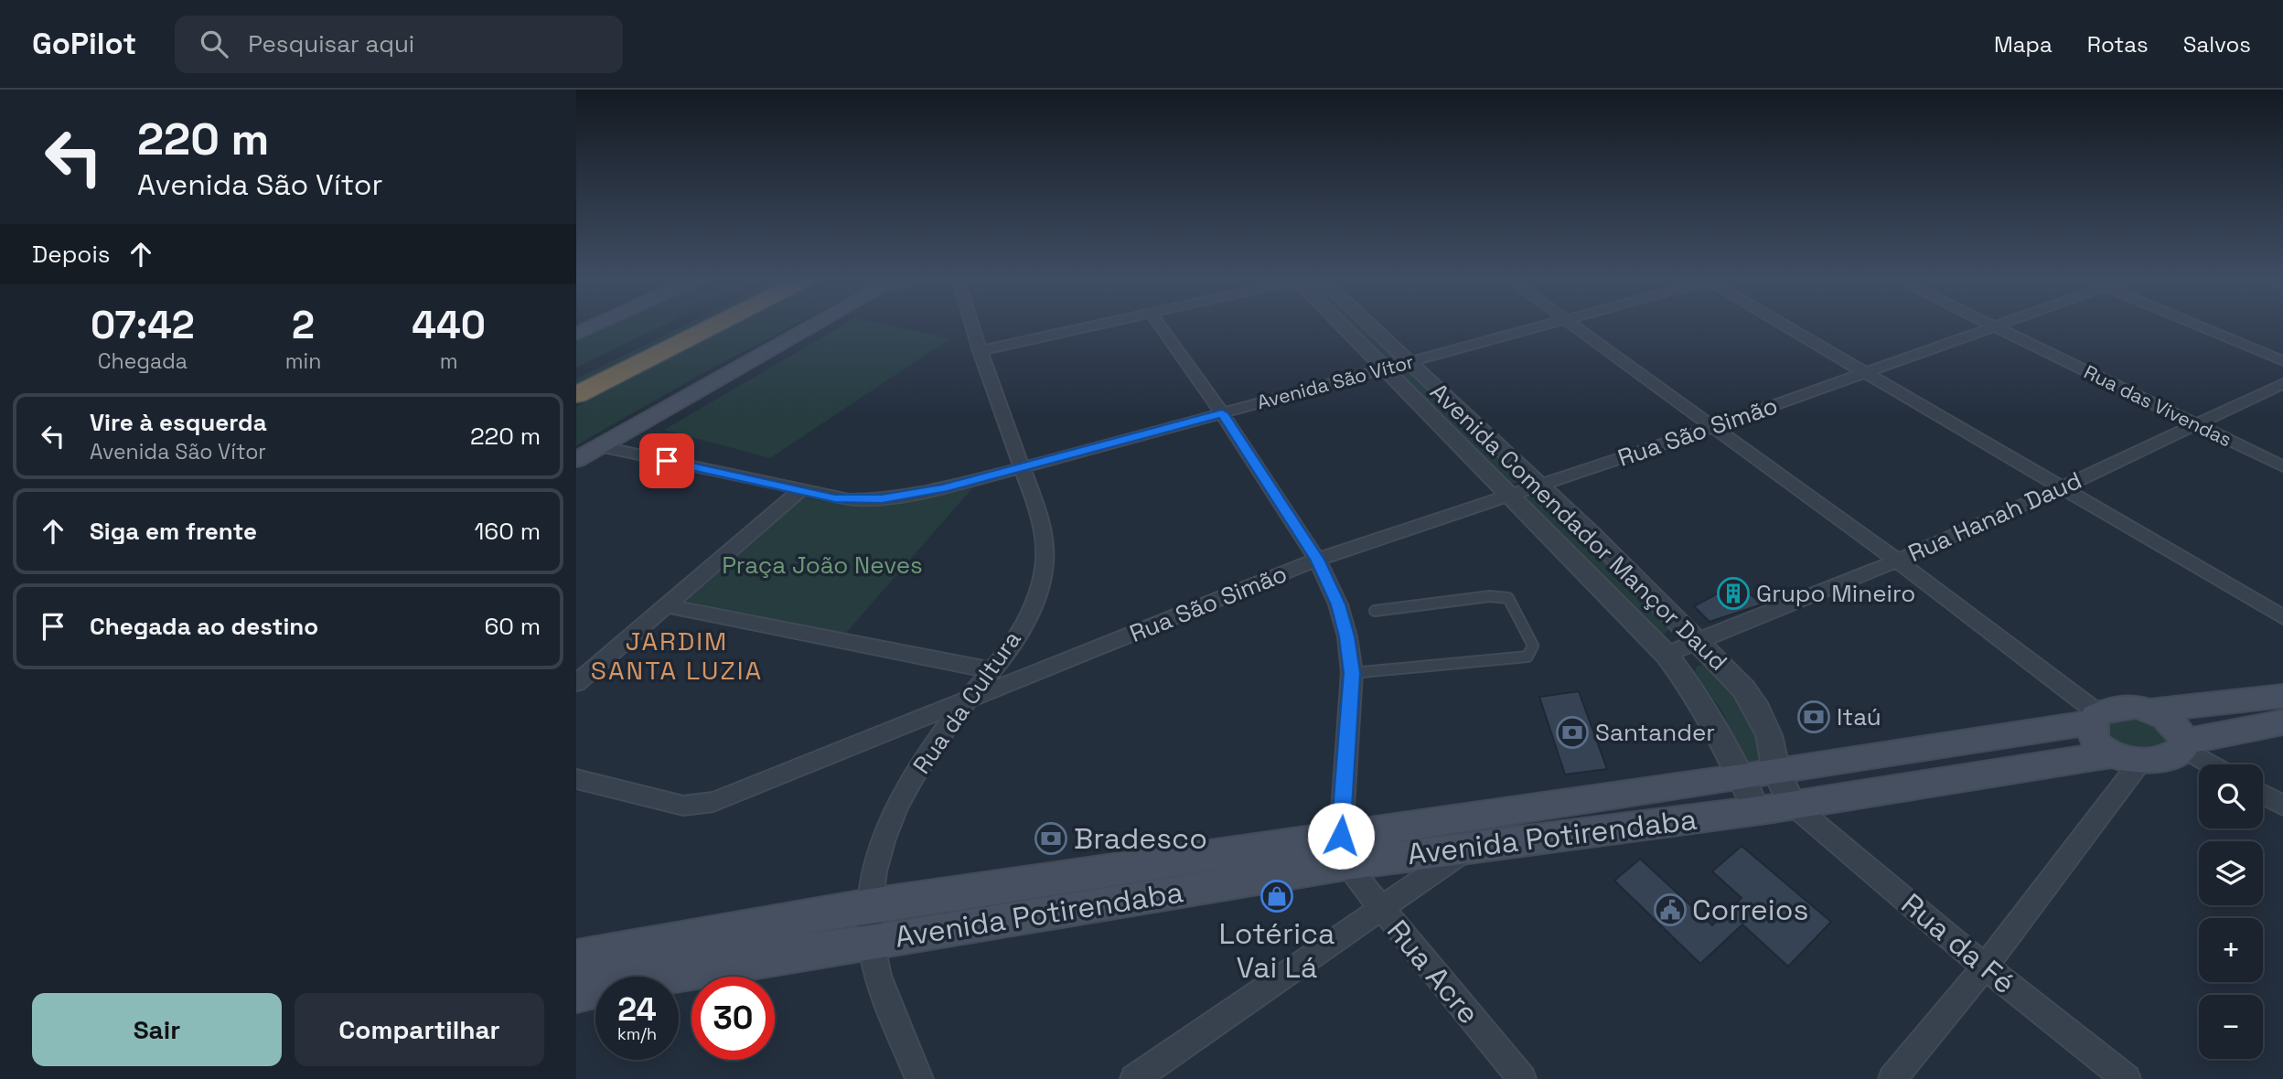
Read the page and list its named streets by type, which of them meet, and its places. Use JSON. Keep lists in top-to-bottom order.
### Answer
{
  "streets": {
    "main road": ["Avenida Potirendaba"],
    "street": [
      "Avenida São Vítor",
      "Rua das Vivendas",
      "Rua São Simão",
      "Rua Hanah Daud",
      "Avenida Comendador Mançor Daud",
      "Rua da Cultura",
      "Rua da Fé",
      "Rua Acre"
    ]
  },
  "crossings": [
    ["Avenida São Vítor", "Avenida Comendador Mançor Daud"],
    ["Avenida São Vítor", "Rua da Cultura"],
    ["Rua das Vivendas", "Rua São Simão"],
    ["Rua das Vivendas", "Rua Hanah Daud"],
    ["Rua São Simão", "Avenida Comendador Mançor Daud"],
    ["Rua São Simão", "Rua da Cultura"],
    ["Rua Hanah Daud", "Avenida Comendador Mançor Daud"],
    ["Avenida Comendador Mançor Daud", "Avenida Potirendaba"],
    ["Avenida Comendador Mançor Daud", "Rua da Fé"],
    ["Rua da Cultura", "Avenida Potirendaba"],
    ["Avenida Potirendaba", "Rua da Fé"],
    ["Avenida Potirendaba", "Rua Acre"]
  ],
  "districts": ["JARDIM SANTA LUZIA"],
  "parks": ["Praça João Neves"],
  "places": {
    "building": ["Grupo Mineiro"],
    "bank": ["Itaú", "Santander", "Bradesco"],
    "shop": ["Lotérica Vai Lá"],
    "public building": ["Correios"]
  },
  "page": {
    "header": "GoPilot",
    "search": "Pesquisar aqui",
    "nav": ["Mapa", "Rotas", "Salvos"],
    "turn": ["220 m", "Avenida São Vítor"],
    "then": "Depois",
    "eta": [
      "07:42",
      "Chegada",
      "2",
      "min",
      "440",
      "m"
    ],
    "list": [
      {
        "name": "Vire à esquerda",
        "note": "Avenida São Vítor",
        "value": "220 m"
      },
      {
        "name": "Siga em frente",
        "value": "160 m"
      },
      {
        "name": "Chegada ao destino",
        "value": "60 m"
      }
    ],
    "map_buttons": ["+", "−"],
    "speed": "24 km/h",
    "limit": "30",
    "buttons": ["Sair", "Compartilhar"]
  }
}
